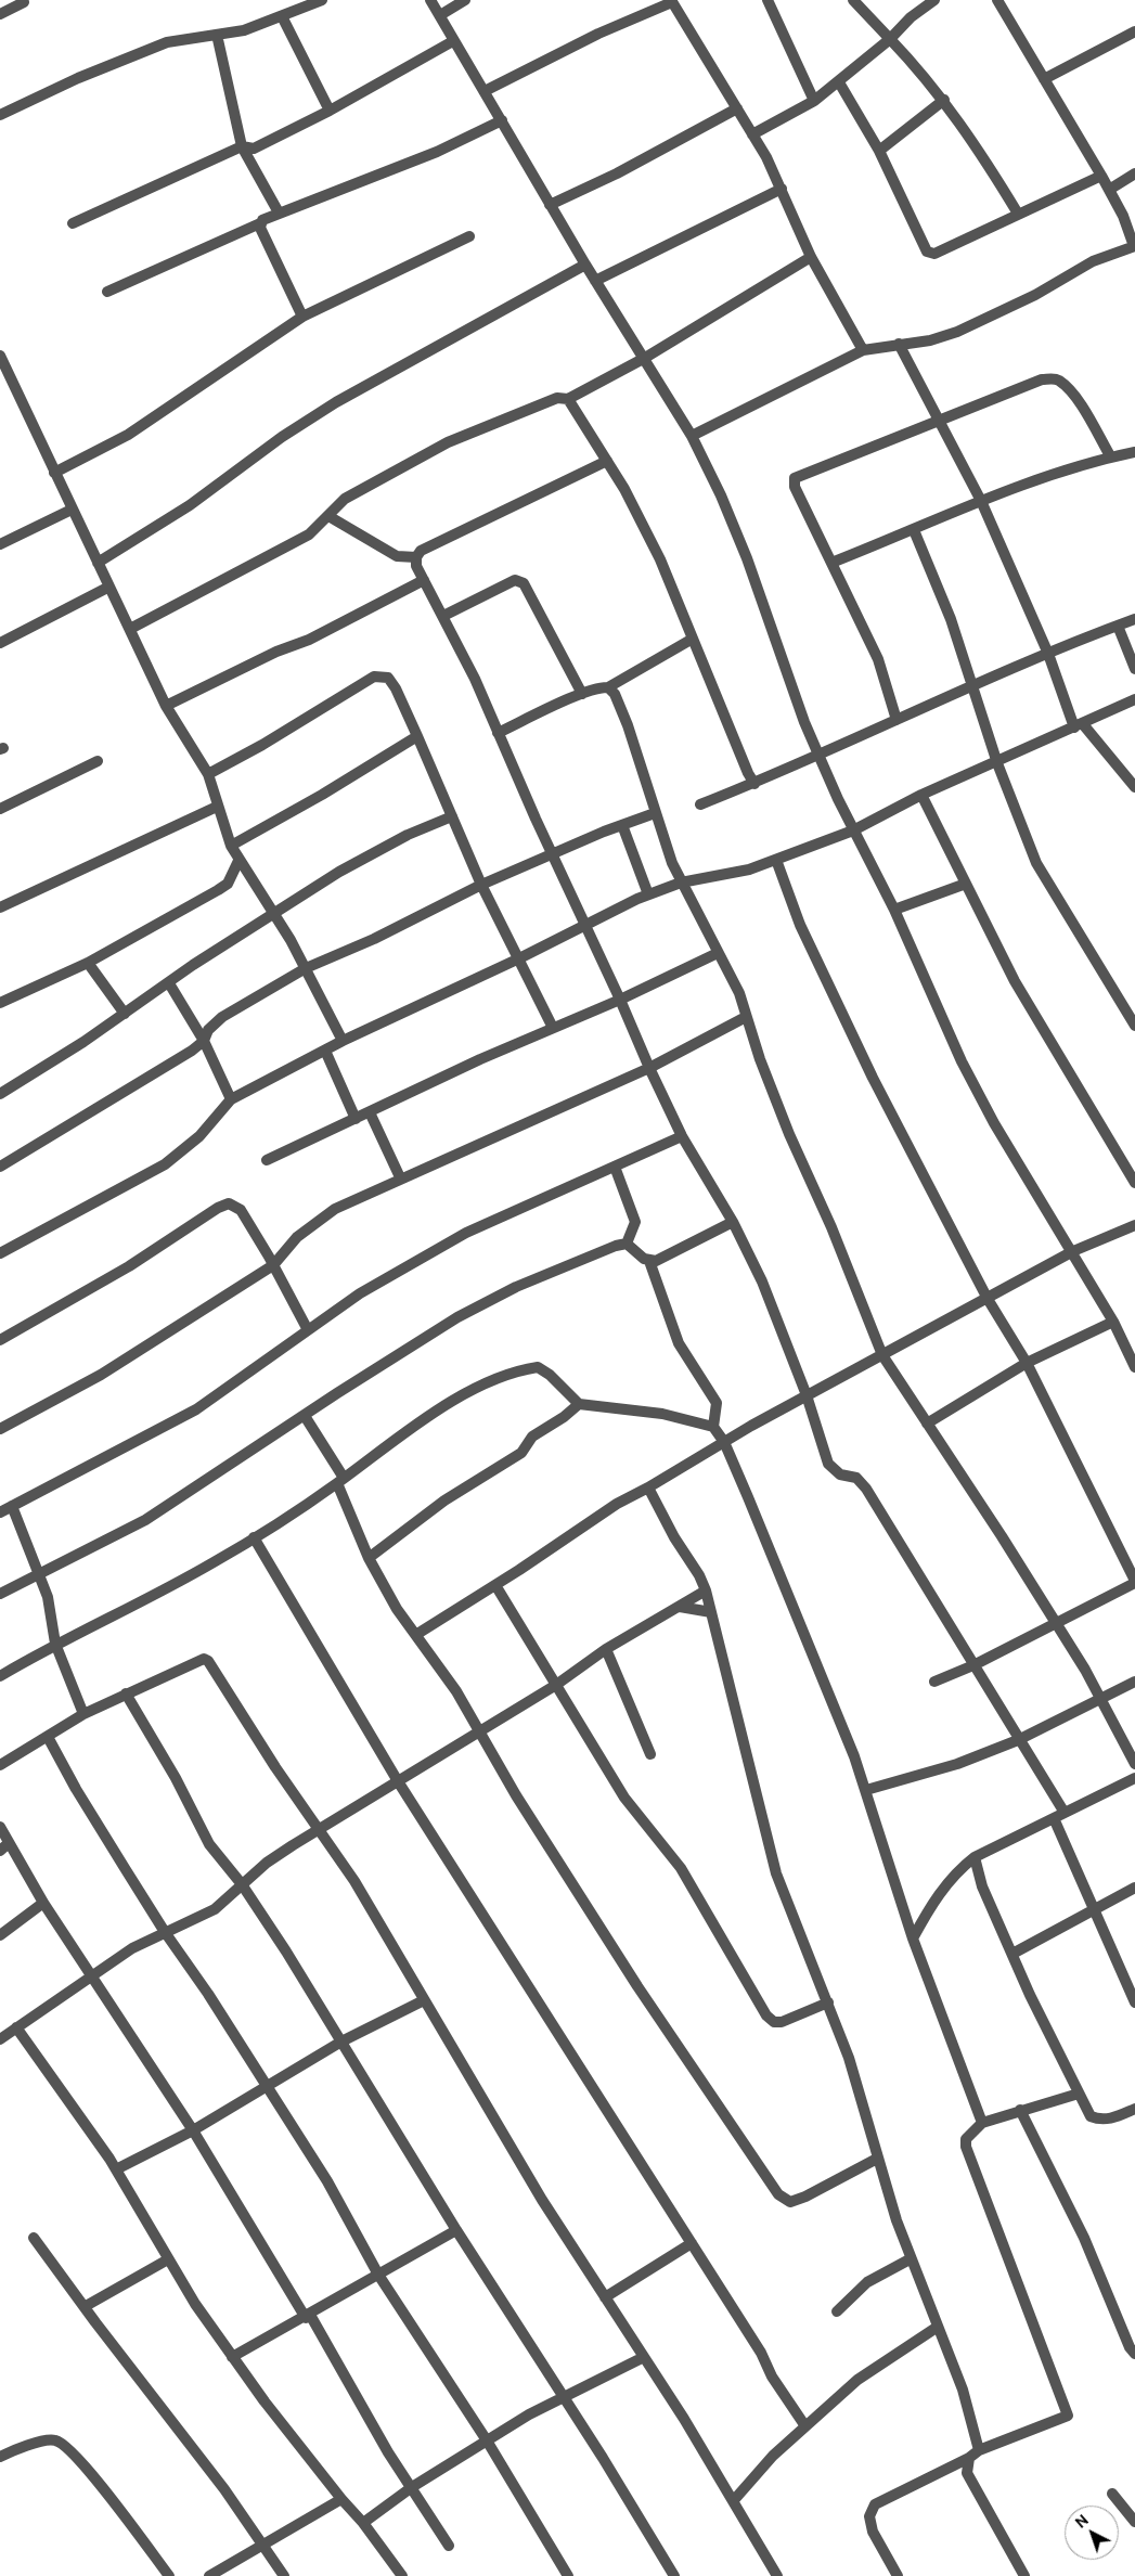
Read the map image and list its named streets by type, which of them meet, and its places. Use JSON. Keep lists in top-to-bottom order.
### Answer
{
  "north": "top left"
}
